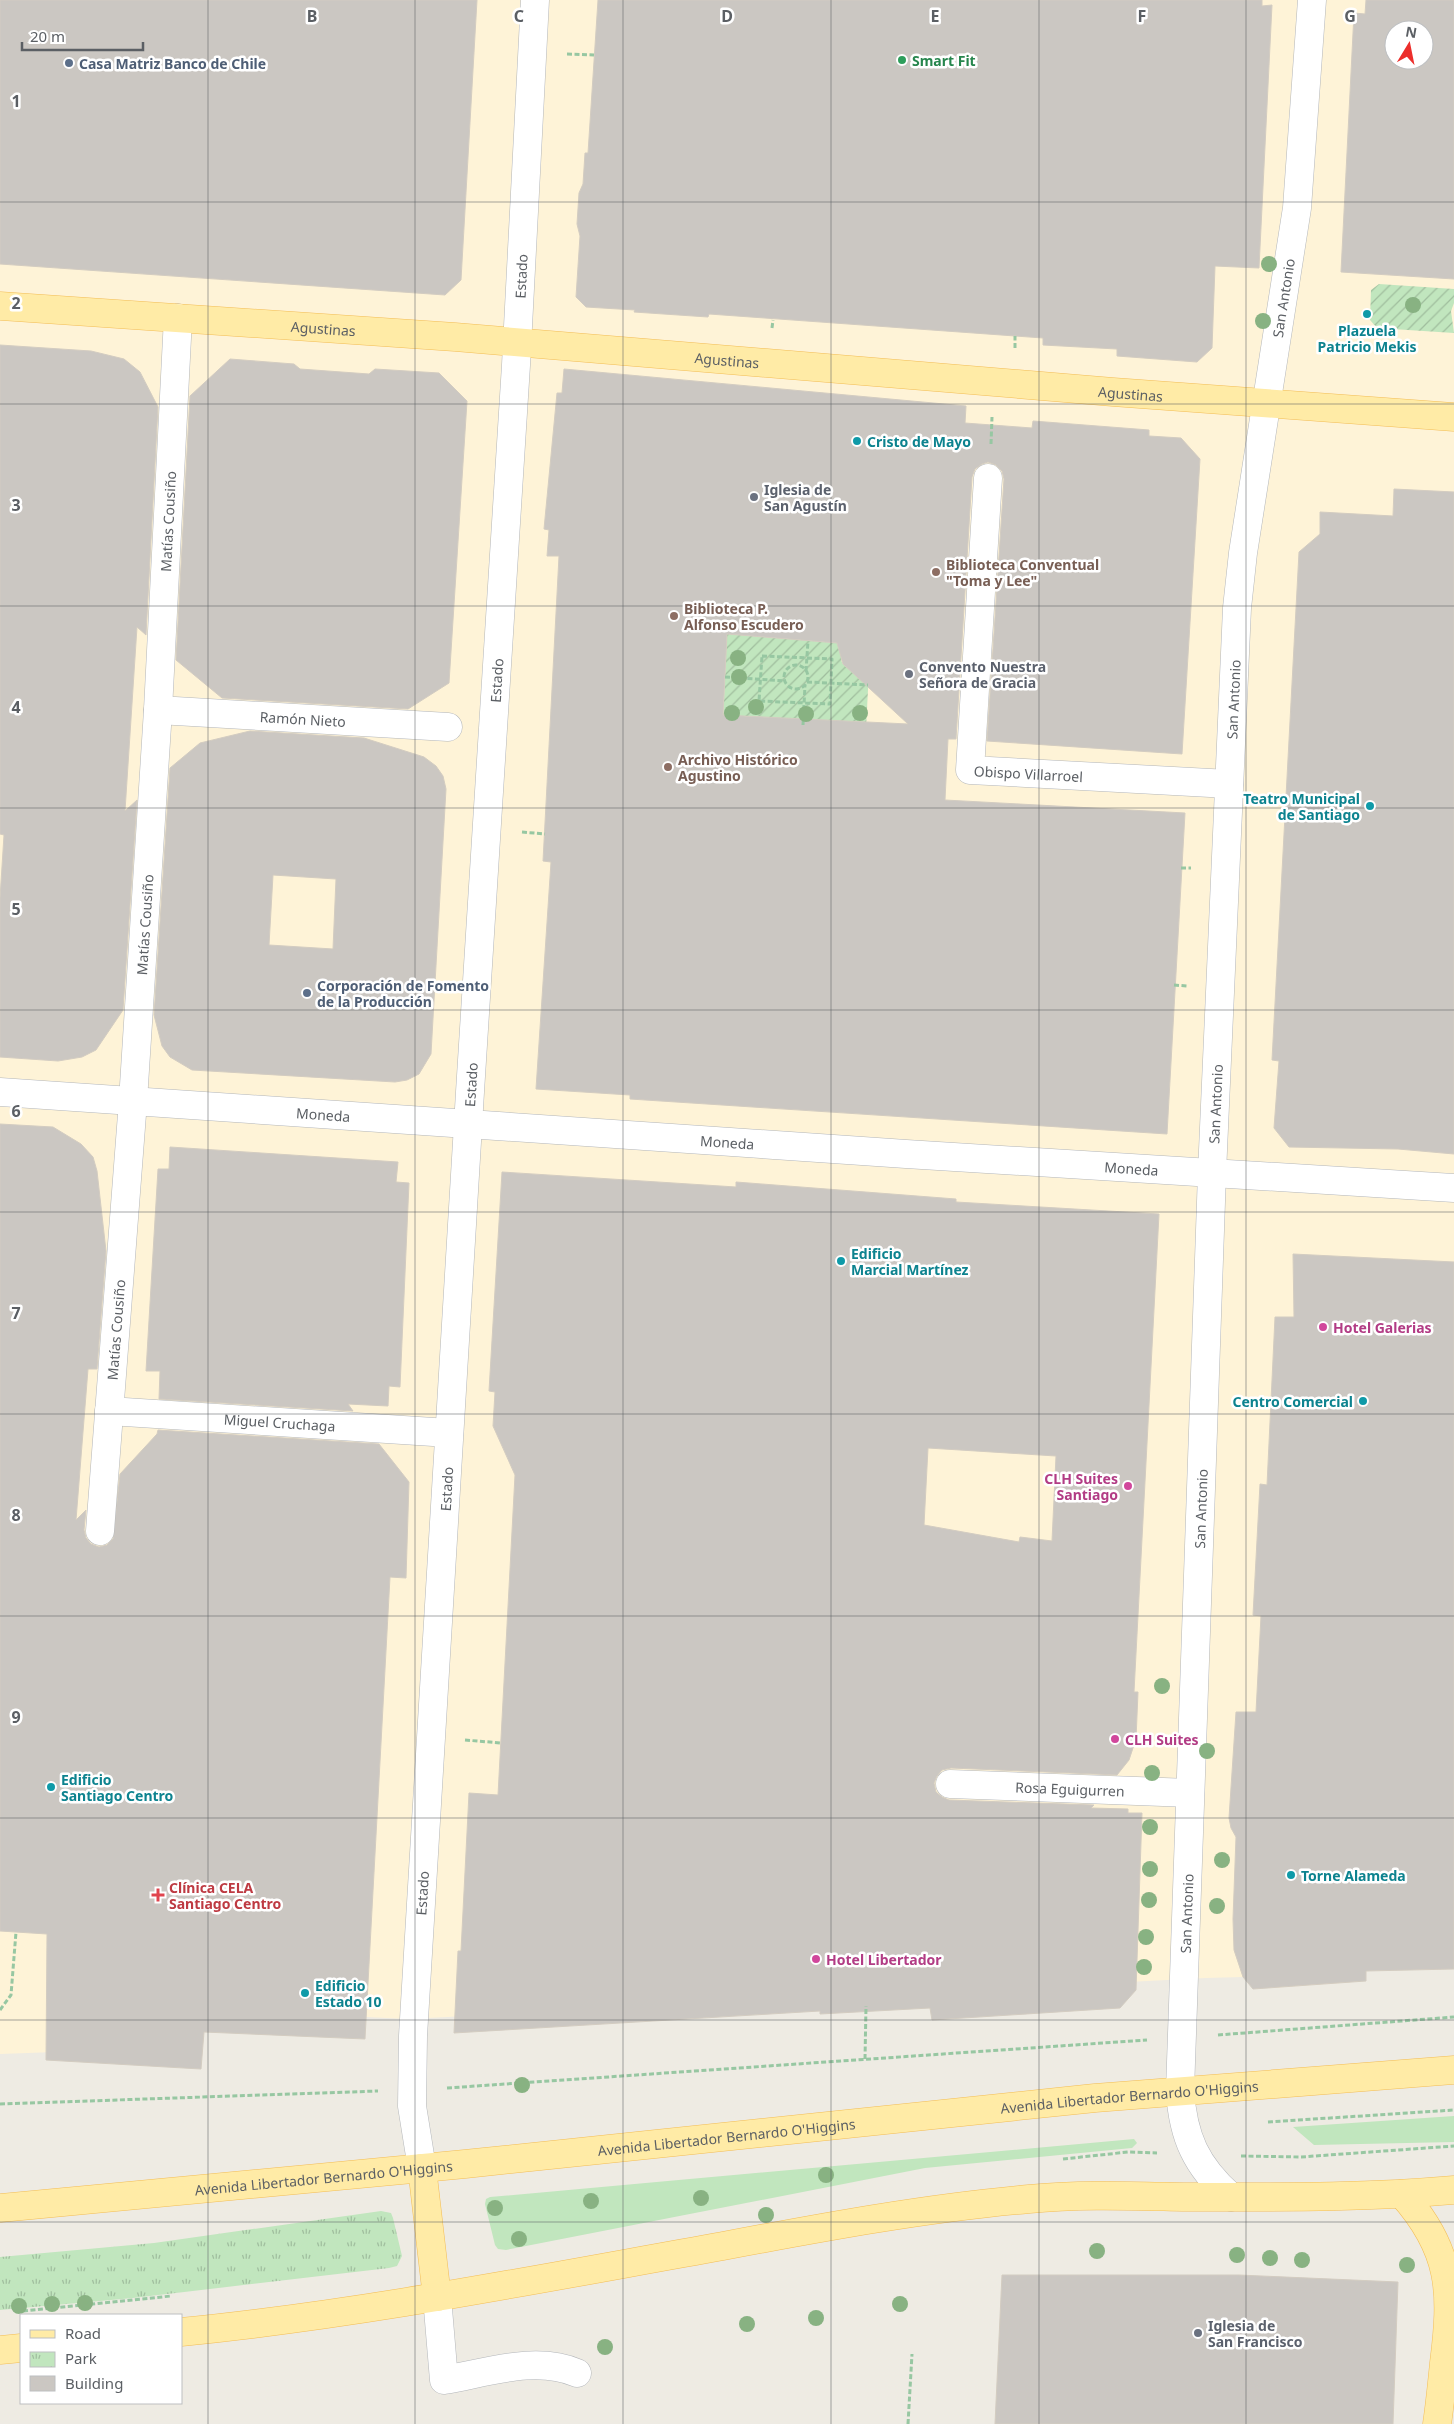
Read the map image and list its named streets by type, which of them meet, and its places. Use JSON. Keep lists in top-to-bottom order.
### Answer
{
  "streets": {
    "main road": ["Agustinas", "Avenida Libertador Bernardo O'Higgins"],
    "street": [
      "Estado",
      "San Antonio",
      "Matías Cousiño",
      "Ramón Nieto",
      "Obispo Villarroel",
      "Moneda",
      "Miguel Cruchaga",
      "Rosa Eguigurren"
    ]
  },
  "crossings": [
    ["Estado", "Agustinas"],
    ["Estado", "Moneda"],
    ["Estado", "Miguel Cruchaga"],
    ["Estado", "Avenida Libertador Bernardo O'Higgins"],
    ["San Antonio", "Agustinas"],
    ["San Antonio", "Obispo Villarroel"],
    ["San Antonio", "Moneda"],
    ["San Antonio", "Rosa Eguigurren"],
    ["San Antonio", "Avenida Libertador Bernardo O'Higgins"],
    ["Agustinas", "Matías Cousiño"],
    ["Matías Cousiño", "Ramón Nieto"],
    ["Matías Cousiño", "Moneda"],
    ["Matías Cousiño", "Miguel Cruchaga"]
  ],
  "places": {
    "other": [
      "Smart Fit",
      "Casa Matriz Banco de Chile",
      "Plazuela Patricio Mekis",
      "Cristo de Mayo",
      "Iglesia de San Agustín",
      "Biblioteca Conventual \"Toma y Lee\"",
      "Biblioteca P. Alfonso Escudero",
      "Convento Nuestra Señora de Gracia",
      "Archivo Histórico Agustino",
      "Teatro Municipal de Santiago",
      "Corporación de Fomento de la Producción",
      "Edificio Marcial Martínez",
      "Hotel Galerias",
      "Centro Comercial",
      "CLH Suites Santiago",
      "CLH Suites",
      "Edificio Santiago Centro",
      "Torne Alameda",
      "Hotel Libertador",
      "Edificio Estado 10",
      "Iglesia de San Francisco"
    ],
    "health": ["Clínica CELA Santiago Centro"]
  },
  "legend": ["Road", "Park", "Building"],
  "scale_bar": "20 m",
  "north": "top",
  "grid": {
    "columns": [
      "B",
      "C",
      "D",
      "E",
      "F",
      "G"
    ],
    "rows": [
      "1",
      "2",
      "3",
      "4",
      "5",
      "6",
      "7",
      "8",
      "9"
    ]
  }
}
